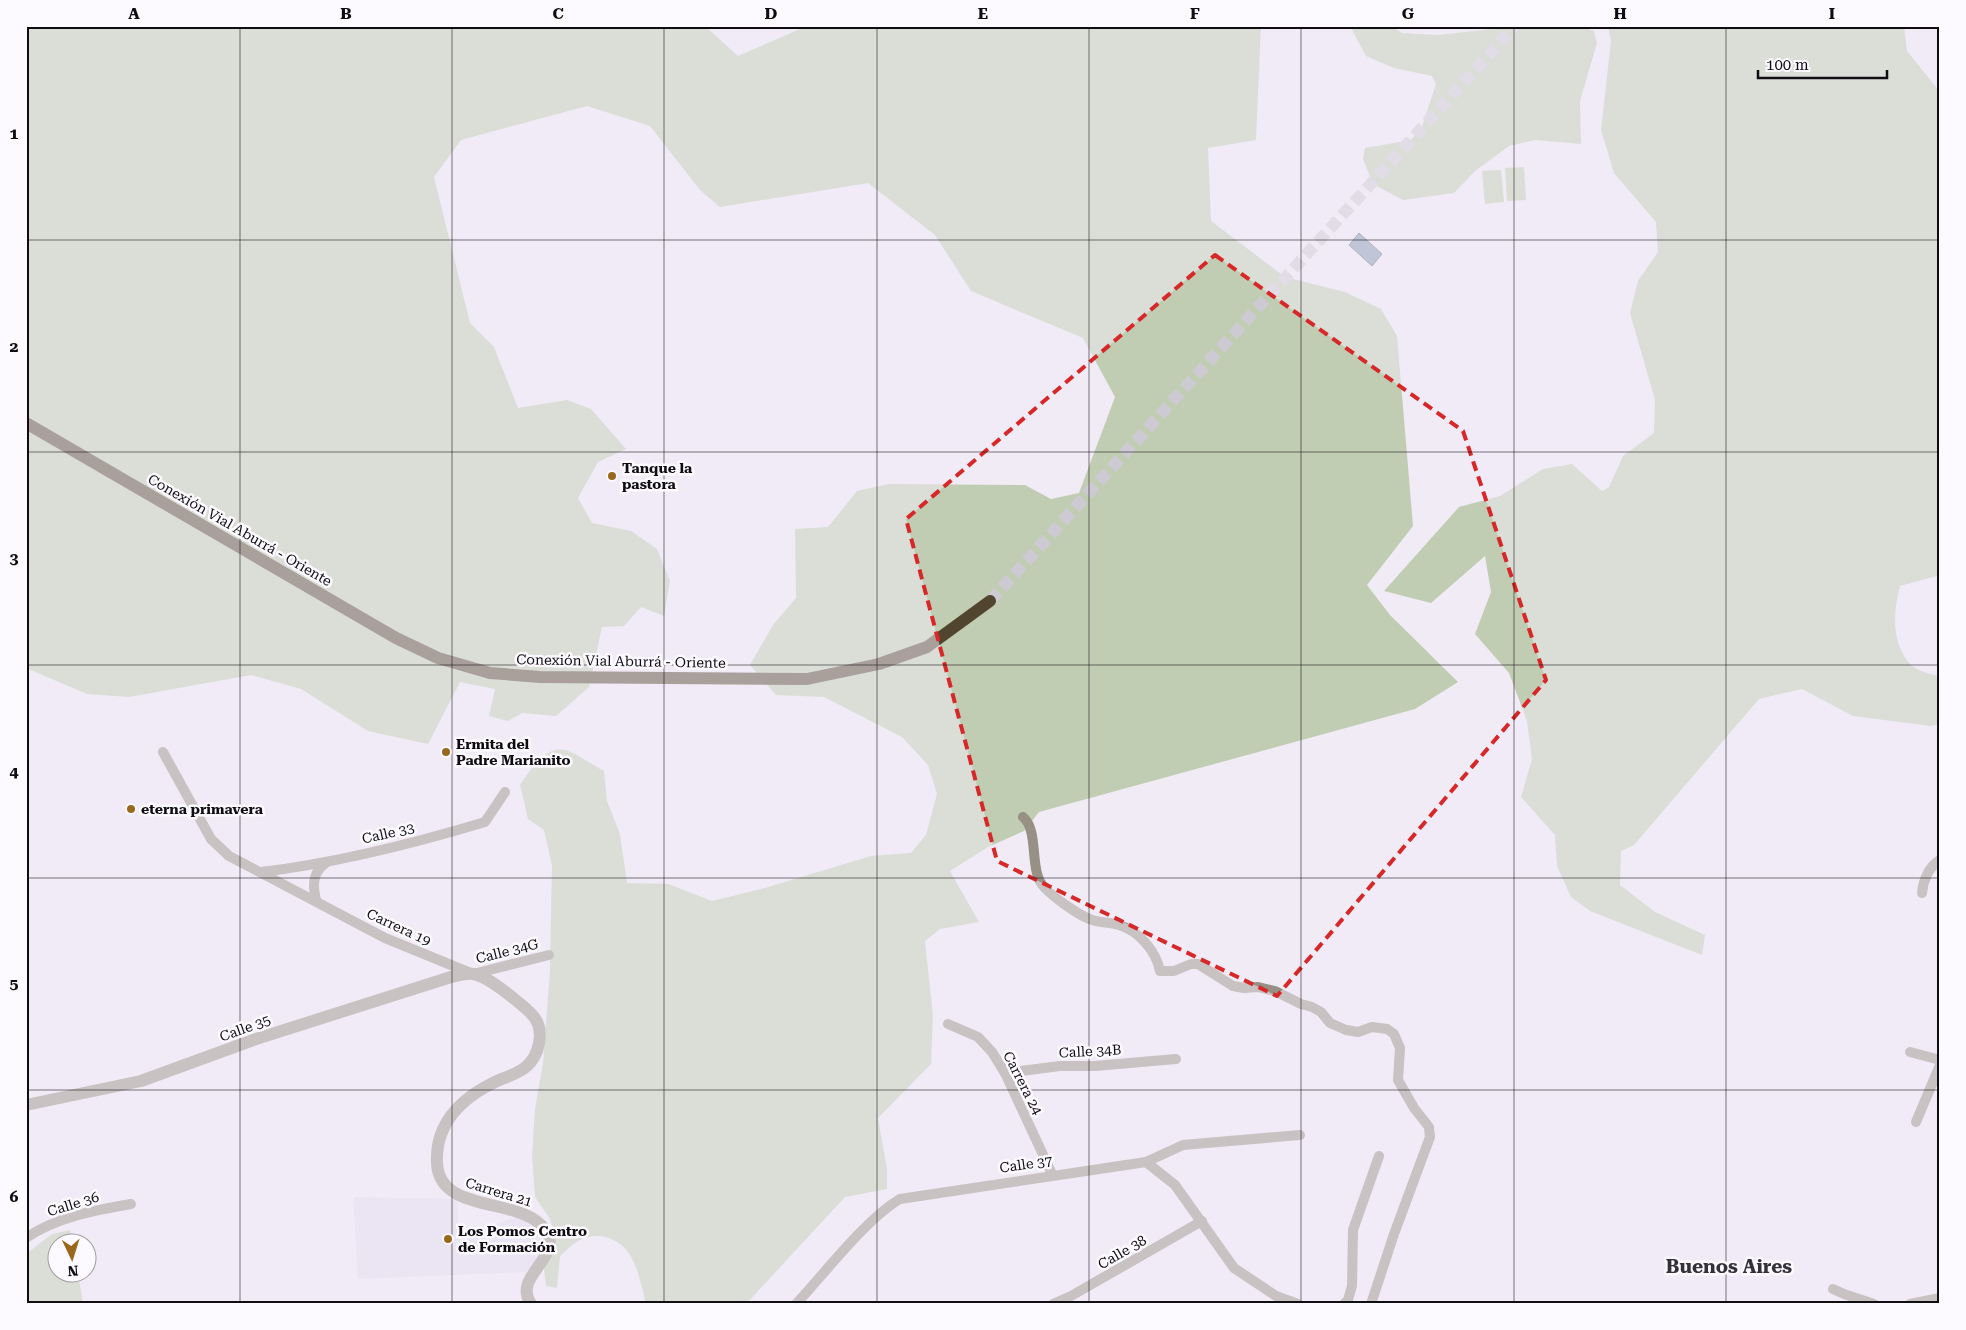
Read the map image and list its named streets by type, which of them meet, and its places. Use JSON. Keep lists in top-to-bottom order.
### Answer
{
  "streets": {
    "main road": ["Conexión Vial Aburrá - Oriente"],
    "street": [
      "Calle 33",
      "Carrera 19",
      "Calle 34G",
      "Calle 35",
      "Calle 34B",
      "Carrera 24",
      "Calle 37",
      "Carrera 21",
      "Calle 36",
      "Calle 38"
    ]
  },
  "crossings": [
    ["Calle 33", "Carrera 19"],
    ["Carrera 19", "Calle 34G"],
    ["Carrera 19", "Calle 35"],
    ["Carrera 19", "Carrera 21"],
    ["Calle 34G", "Calle 35"],
    ["Calle 34G", "Carrera 21"],
    ["Calle 35", "Carrera 21"],
    ["Calle 34B", "Carrera 24"],
    ["Carrera 24", "Calle 37"]
  ],
  "districts": ["Buenos Aires"],
  "places": [
    "Tanque la pastora",
    "Ermita del Padre Marianito",
    "eterna primavera",
    "Los Pomos Centro de Formación"
  ],
  "scale_bar": "100 m",
  "north": "bottom",
  "grid": {
    "columns": [
      "A",
      "B",
      "C",
      "D",
      "E",
      "F",
      "G",
      "H",
      "I"
    ],
    "rows": [
      "1",
      "2",
      "3",
      "4",
      "5",
      "6"
    ]
  }
}
